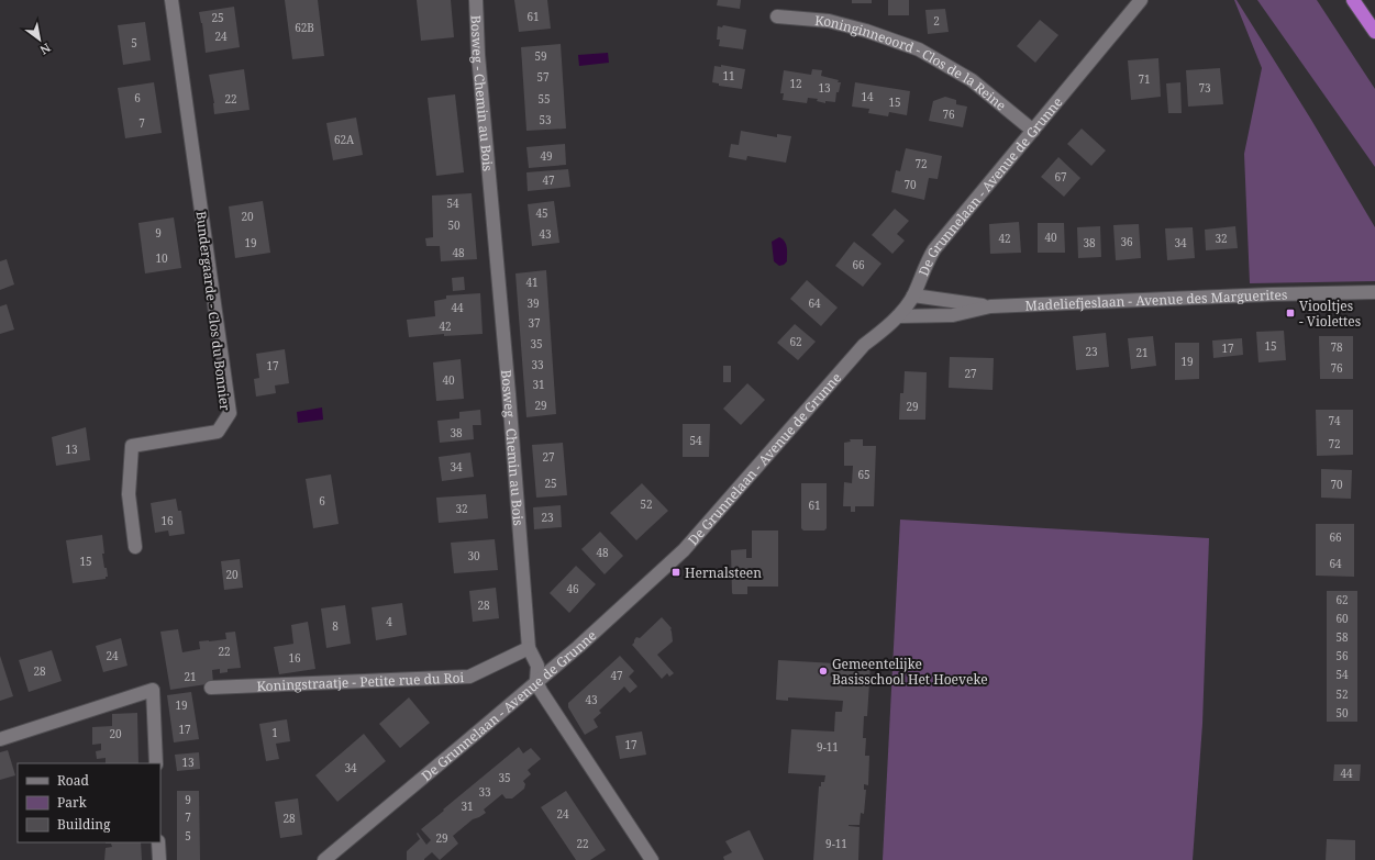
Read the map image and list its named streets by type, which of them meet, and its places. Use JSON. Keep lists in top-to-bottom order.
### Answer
{
  "streets": {
    "street": [
      "Koninginneoord - Clos de la Reine",
      "Bosweg - Chemin au Bois",
      "De Grunnelaan - Avenue de Grunne",
      "Madeliefjeslaan - Avenue des Marguerites",
      "Bundergaarde - Clos du Bonnier",
      "Koningstraatje - Petite rue du Roi"
    ]
  },
  "crossings": [
    ["Koninginneoord - Clos de la Reine", "De Grunnelaan - Avenue de Grunne"],
    ["Bosweg - Chemin au Bois", "De Grunnelaan - Avenue de Grunne"],
    ["Bosweg - Chemin au Bois", "Koningstraatje - Petite rue du Roi"],
    ["De Grunnelaan - Avenue de Grunne", "Madeliefjeslaan - Avenue des Marguerites"]
  ],
  "places": {
    "transit": ["Viooltjes - Violettes", "Hernalsteen"],
    "other": ["Gemeentelijke Basisschool Het Hoeveke"]
  },
  "house_numbers": [
    "61",
    "25",
    "2",
    "62B",
    "24",
    "5",
    "59",
    "11",
    "57",
    "71",
    "12",
    "13",
    "73",
    "14",
    "6",
    "22",
    "55",
    "15",
    "76",
    "53",
    "7",
    "62A",
    "49",
    "72",
    "67",
    "47",
    "70",
    "54",
    "45",
    "20",
    "50",
    "9",
    "43",
    "40",
    "42",
    "32",
    "36",
    "19",
    "38",
    "34",
    "48",
    "10",
    "66",
    "41",
    "39",
    "64",
    "44",
    "37",
    "42",
    "62",
    "35",
    "15",
    "78",
    "17",
    "23",
    "21",
    "19",
    "33",
    "17",
    "76",
    "27",
    "40",
    "31",
    "29",
    "29",
    "74",
    "38",
    "54",
    "72",
    "13",
    "27",
    "34",
    "65",
    "25",
    "70",
    "6",
    "52",
    "61",
    "32",
    "23",
    "16",
    "66",
    "48",
    "30",
    "15",
    "64",
    "20",
    "46",
    "62",
    "28",
    "60",
    "4",
    "8",
    "58",
    "22",
    "24",
    "56",
    "16",
    "28",
    "54",
    "47",
    "21",
    "52",
    "43",
    "19",
    "50",
    "17",
    "1",
    "20",
    "17",
    "9-11",
    "13",
    "34",
    "44",
    "35",
    "33",
    "9",
    "31",
    "24",
    "7",
    "28",
    "5",
    "29",
    "22",
    "9-11"
  ],
  "legend": ["Road", "Park", "Building"],
  "north": "bottom right"
}
